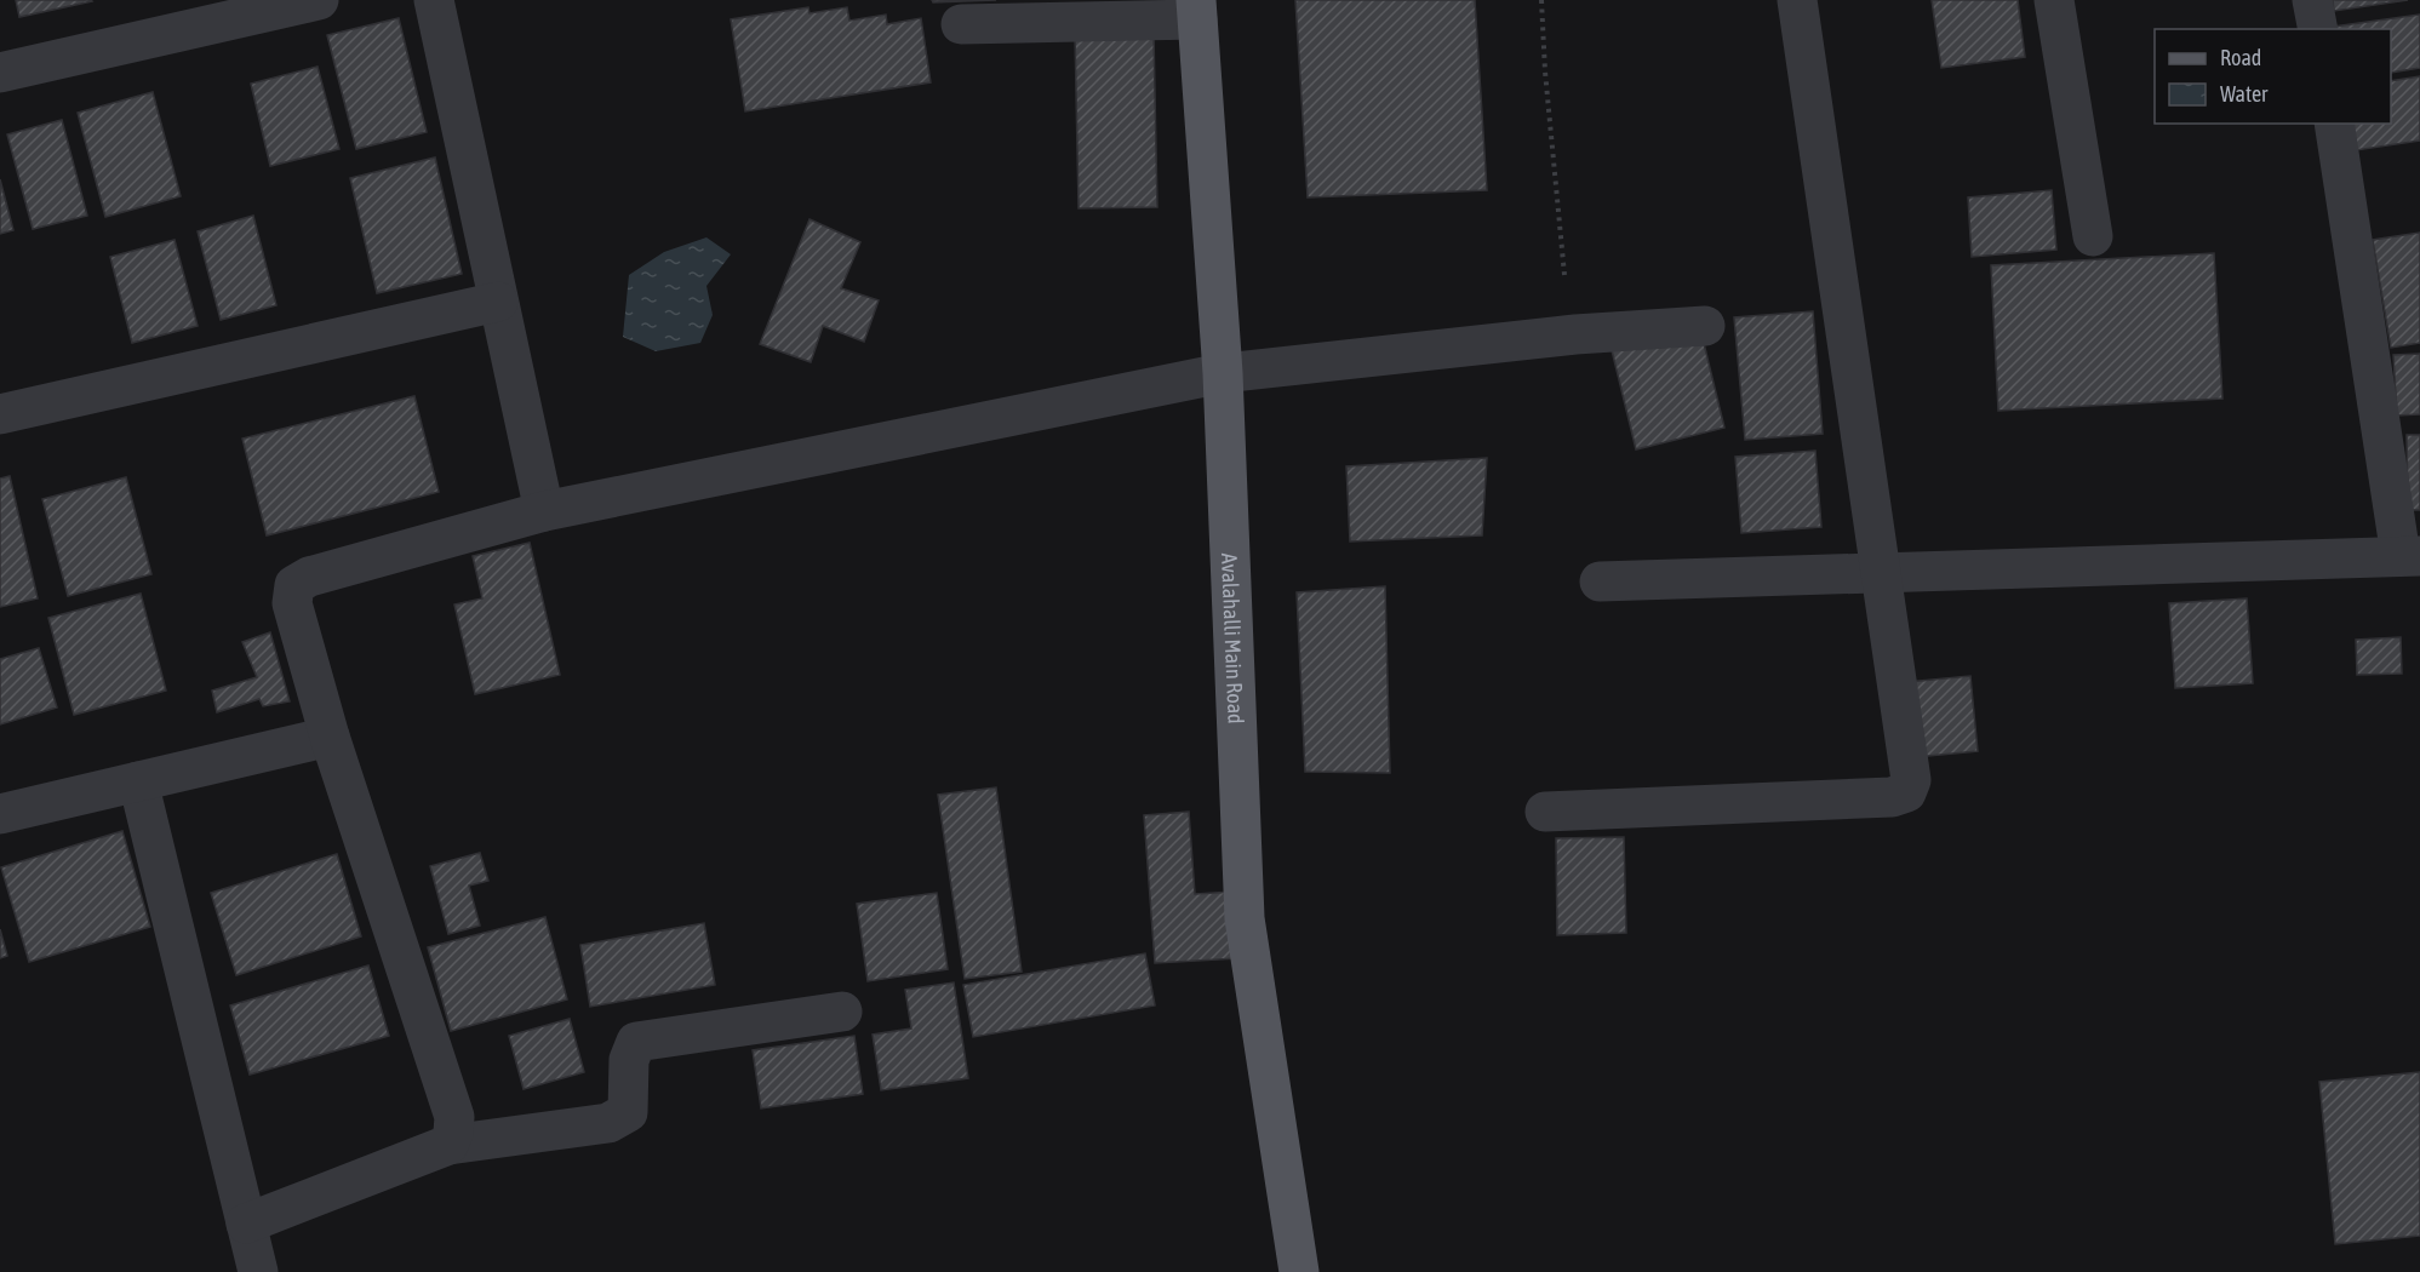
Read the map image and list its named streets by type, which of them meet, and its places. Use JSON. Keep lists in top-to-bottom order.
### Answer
{
  "streets": {
    "main road": ["Avalahalli Main Road"]
  },
  "legend": ["Road", "Water"]
}
